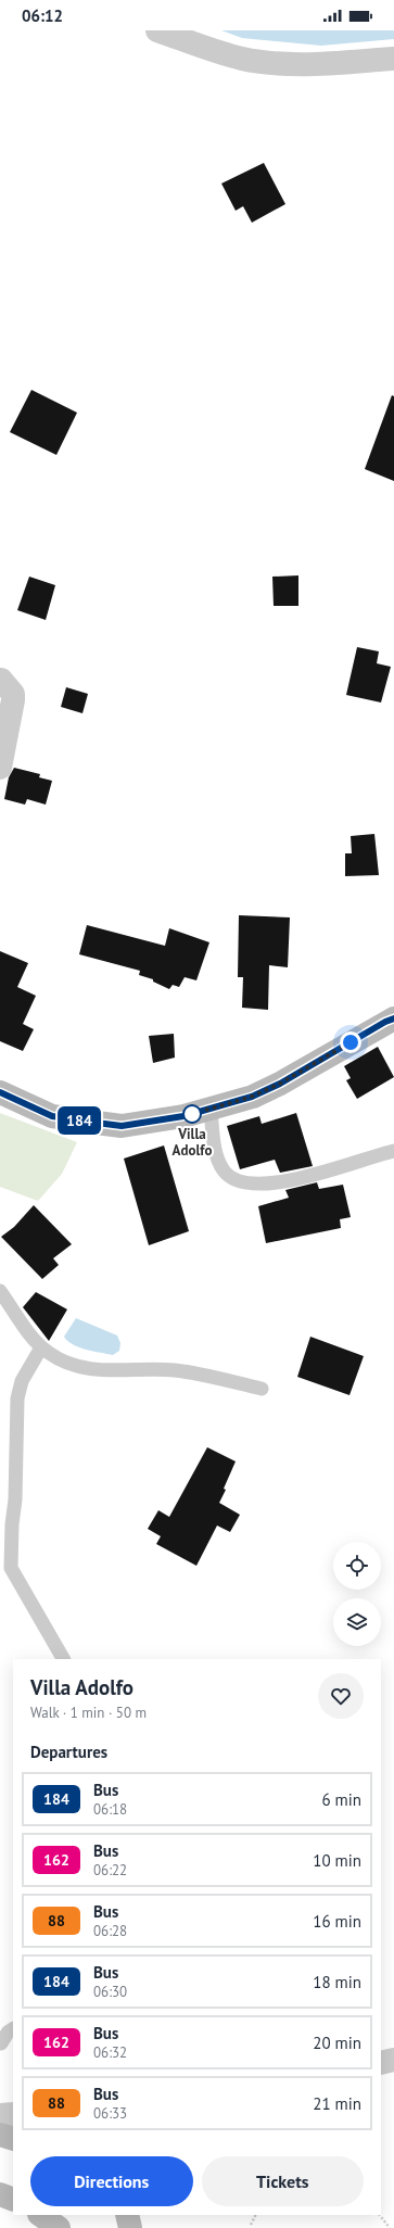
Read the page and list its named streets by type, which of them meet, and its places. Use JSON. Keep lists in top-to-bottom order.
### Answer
{
  "places": ["Villa Adolfo"],
  "lines": ["bus line 184"],
  "page": {
    "status": "06:12",
    "on_map": "184",
    "heading": [
      ["Villa Adolfo", "Walk · 1 min · 50 m"],
      "Departures"
    ],
    "list": [
      {
        "mark": "184",
        "name": "Bus",
        "note": "06:18",
        "value": "6 min"
      },
      {
        "mark": "162",
        "name": "Bus",
        "note": "06:22",
        "value": "10 min"
      },
      {
        "mark": "88",
        "name": "Bus",
        "note": "06:28",
        "value": "16 min"
      },
      {
        "mark": "184",
        "name": "Bus",
        "note": "06:30",
        "value": "18 min"
      },
      {
        "mark": "162",
        "name": "Bus",
        "note": "06:32",
        "value": "20 min"
      },
      {
        "mark": "88",
        "name": "Bus",
        "note": "06:33",
        "value": "21 min"
      }
    ],
    "buttons": ["Directions", "Tickets"]
  }
}
